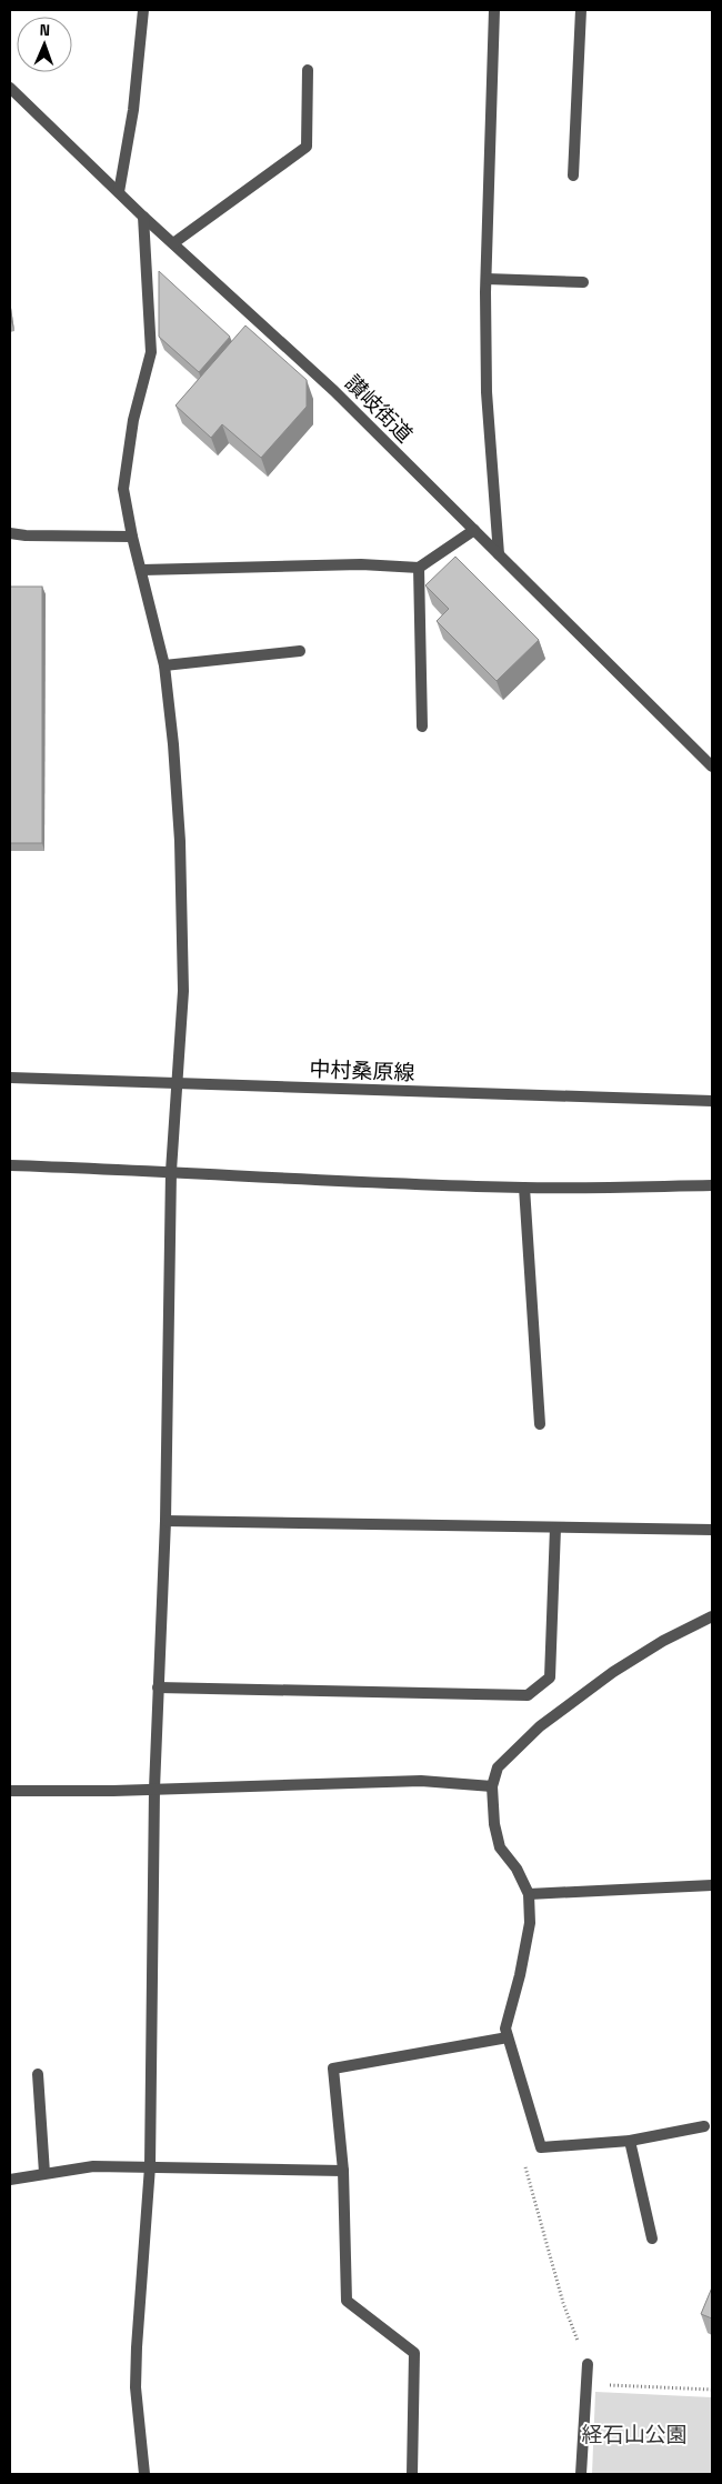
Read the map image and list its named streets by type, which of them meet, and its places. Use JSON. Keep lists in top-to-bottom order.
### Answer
{
  "streets": {
    "street": ["讃岐街道", "中村桑原線"]
  },
  "parks": ["経石山公園"],
  "north": "top"
}
